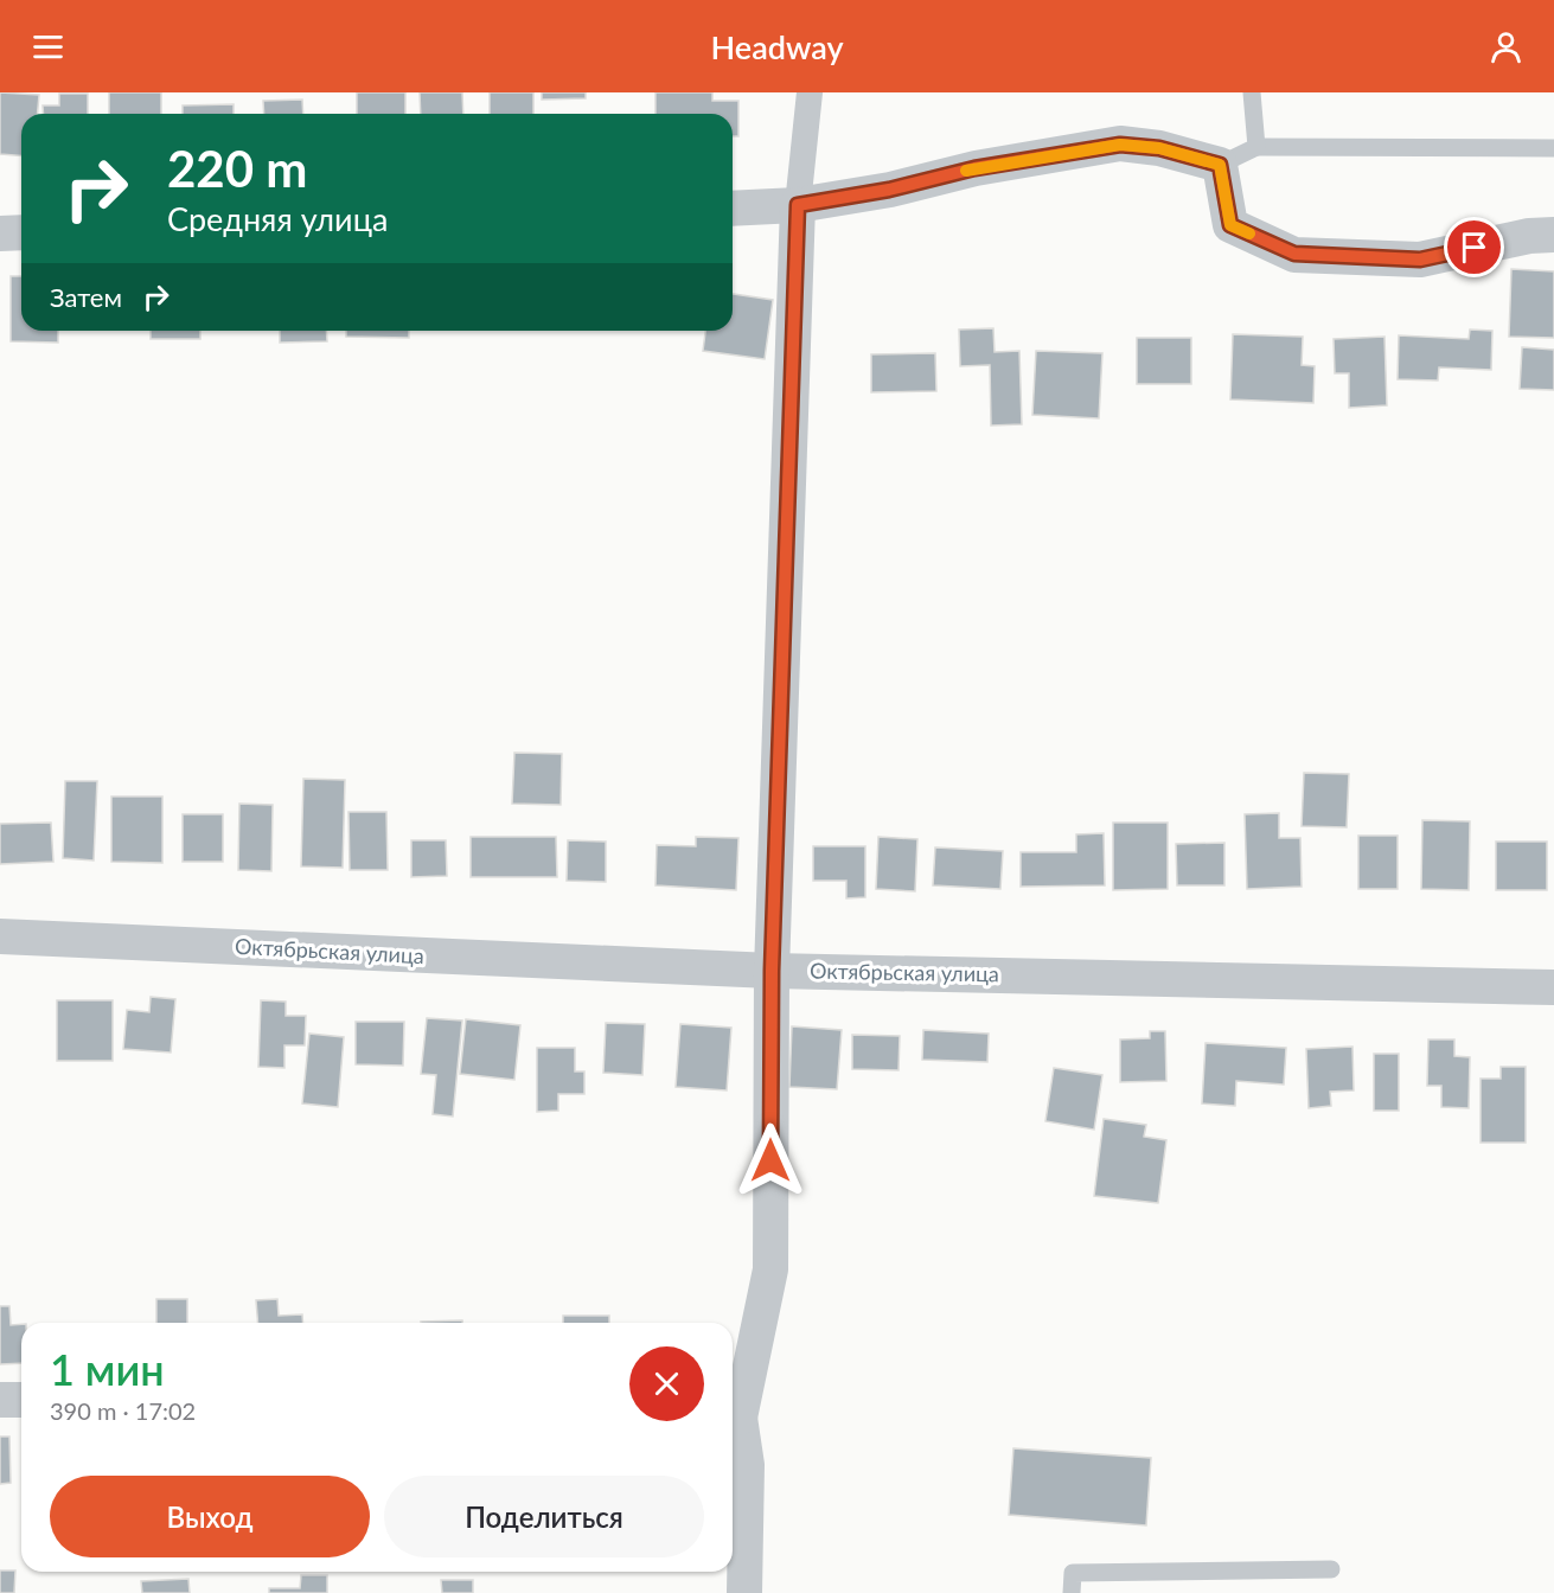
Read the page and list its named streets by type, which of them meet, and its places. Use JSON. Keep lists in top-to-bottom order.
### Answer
{
  "streets": {
    "street": ["Октябрьская улица"]
  },
  "page": {
    "header": "Headway",
    "turn": ["220 m", "Средняя улица"],
    "then": "Затем",
    "heading": ["1 мин", "390 m · 17:02"],
    "buttons": ["Выход", "Поделиться"]
  }
}
